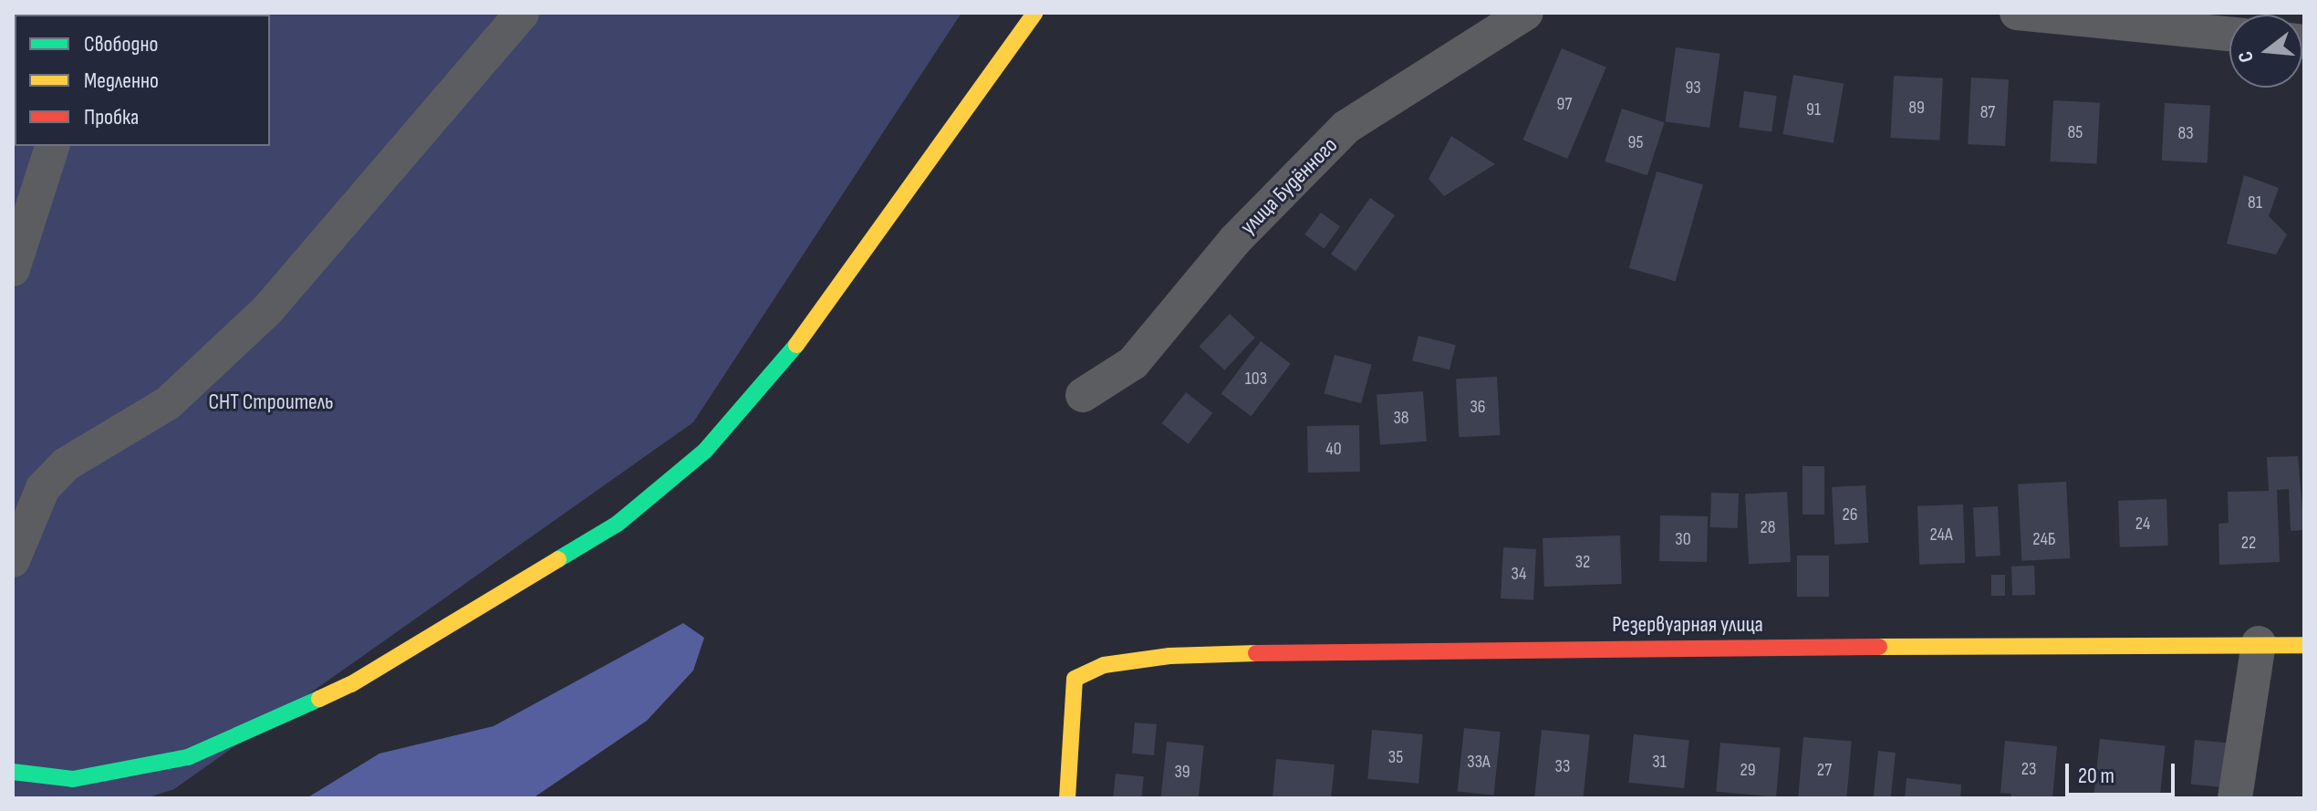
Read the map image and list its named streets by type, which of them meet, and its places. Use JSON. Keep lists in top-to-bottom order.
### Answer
{
  "streets": {
    "street": ["улица Будённого", "Резервуарная улица"]
  },
  "parks": ["СНТ Строитель"],
  "house_numbers": [
    "93",
    "97",
    "89",
    "91",
    "87",
    "85",
    "83",
    "95",
    "81",
    "103",
    "36",
    "38",
    "40",
    "26",
    "24",
    "28",
    "24А",
    "30",
    "24Б",
    "22",
    "32",
    "34",
    "35",
    "33А",
    "31",
    "33",
    "23",
    "29",
    "27",
    "39"
  ],
  "legend": ["Свободно", "Медленно", "Пробка"],
  "scale_bar": "20 m",
  "north": "left"
}
